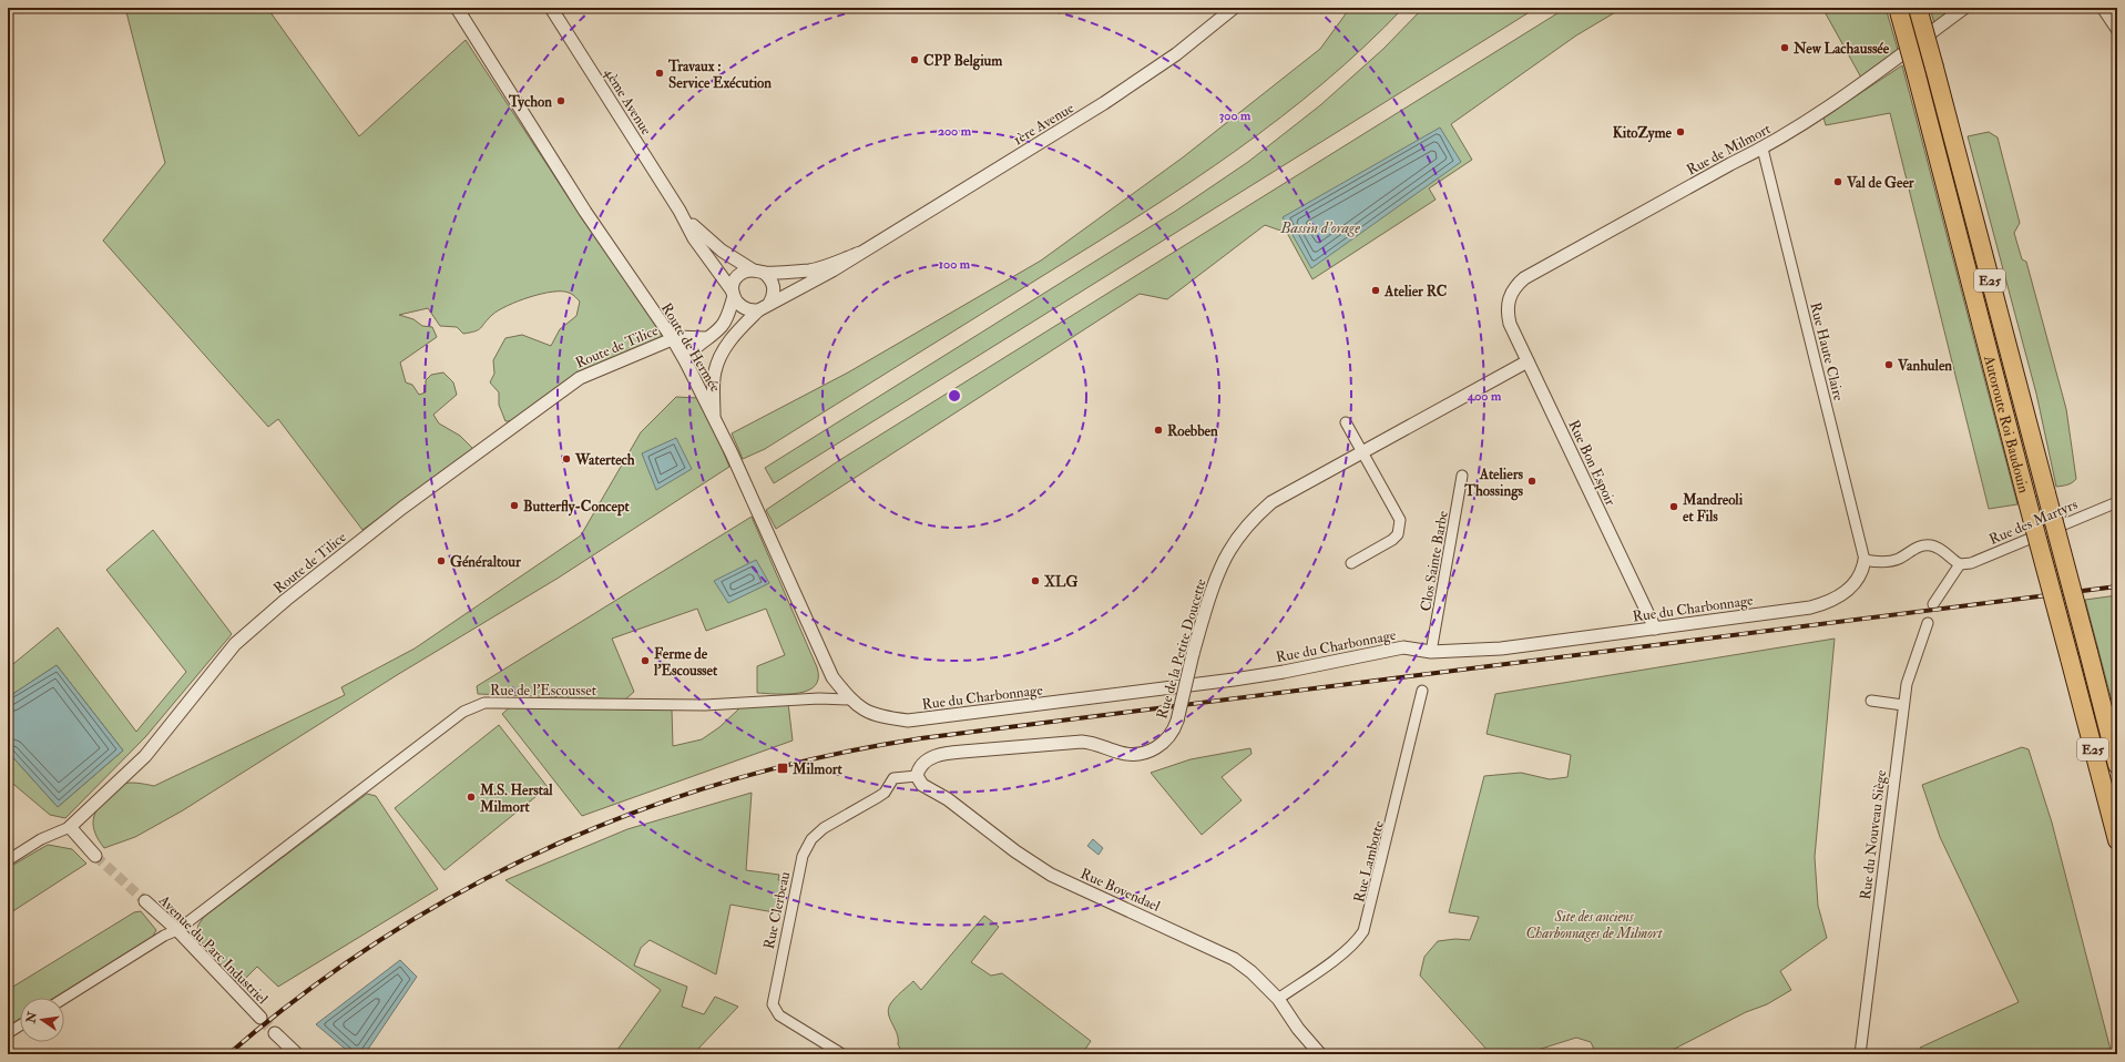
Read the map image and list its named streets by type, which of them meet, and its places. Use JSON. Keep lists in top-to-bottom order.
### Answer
{
  "streets": {
    "highway": ["E25", "Autoroute Roi Baudouin"],
    "street": [
      "4ème Avenue",
      "1ère Avenue",
      "Rue de Milmort",
      "Route de Tilice",
      "Route de Hermée",
      "Rue Haute Claire",
      "Rue Bon Espoir",
      "Rue des Martyrs",
      "Clos Sainte Barbe",
      "Rue du Charbonnage",
      "Rue de la Petite Doucette",
      "Rue de l'Escousset",
      "Rue du Nouveau Siège",
      "Rue Lambotte",
      "Rue Bovendael",
      "Rue Clerbeau",
      "Avenue du Parc Industriel"
    ]
  },
  "crossings": [
    ["4ème Avenue", "1ère Avenue"],
    ["1ère Avenue", "Route de Hermée"],
    ["Rue de Milmort", "Rue Haute Claire"],
    ["Rue de Milmort", "Rue Bon Espoir"],
    ["Route de Tilice", "Route de Hermée"],
    ["Route de Hermée", "Rue du Charbonnage"],
    ["Route de Hermée", "Rue de l'Escousset"],
    ["Rue Haute Claire", "Rue du Charbonnage"],
    ["Rue Bon Espoir", "Rue du Charbonnage"],
    ["Rue Bon Espoir", "Rue de la Petite Doucette"],
    ["Clos Sainte Barbe", "Rue du Charbonnage"],
    ["Rue de la Petite Doucette", "Rue Bovendael"],
    ["Rue de la Petite Doucette", "Rue Clerbeau"],
    ["Rue de l'Escousset", "Avenue du Parc Industriel"],
    ["Rue Lambotte", "Rue Bovendael"],
    ["Rue Bovendael", "Rue Clerbeau"]
  ],
  "water": ["Bassin d'orage"],
  "parks": ["Site des anciens Charbonnages de Milmort"],
  "places": {
    "other": [
      "New Lachaussée",
      "CPP Belgium",
      "Travaux : Service Exécution",
      "Tychon",
      "KitoZyme",
      "Val de Geer",
      "Atelier RC",
      "Vanhulen",
      "Roebben",
      "Watertech",
      "Ateliers Thossings",
      "Butterfly-Concept",
      "Mandreoli et Fils",
      "Généraltour",
      "XLG",
      "Ferme de l'Escousset",
      "M.S. Herstal Milmort"
    ],
    "transit": ["Milmort"]
  },
  "north": "left",
  "rings": [
    "300 m",
    "200 m",
    "100 m",
    "400 m"
  ]
}
